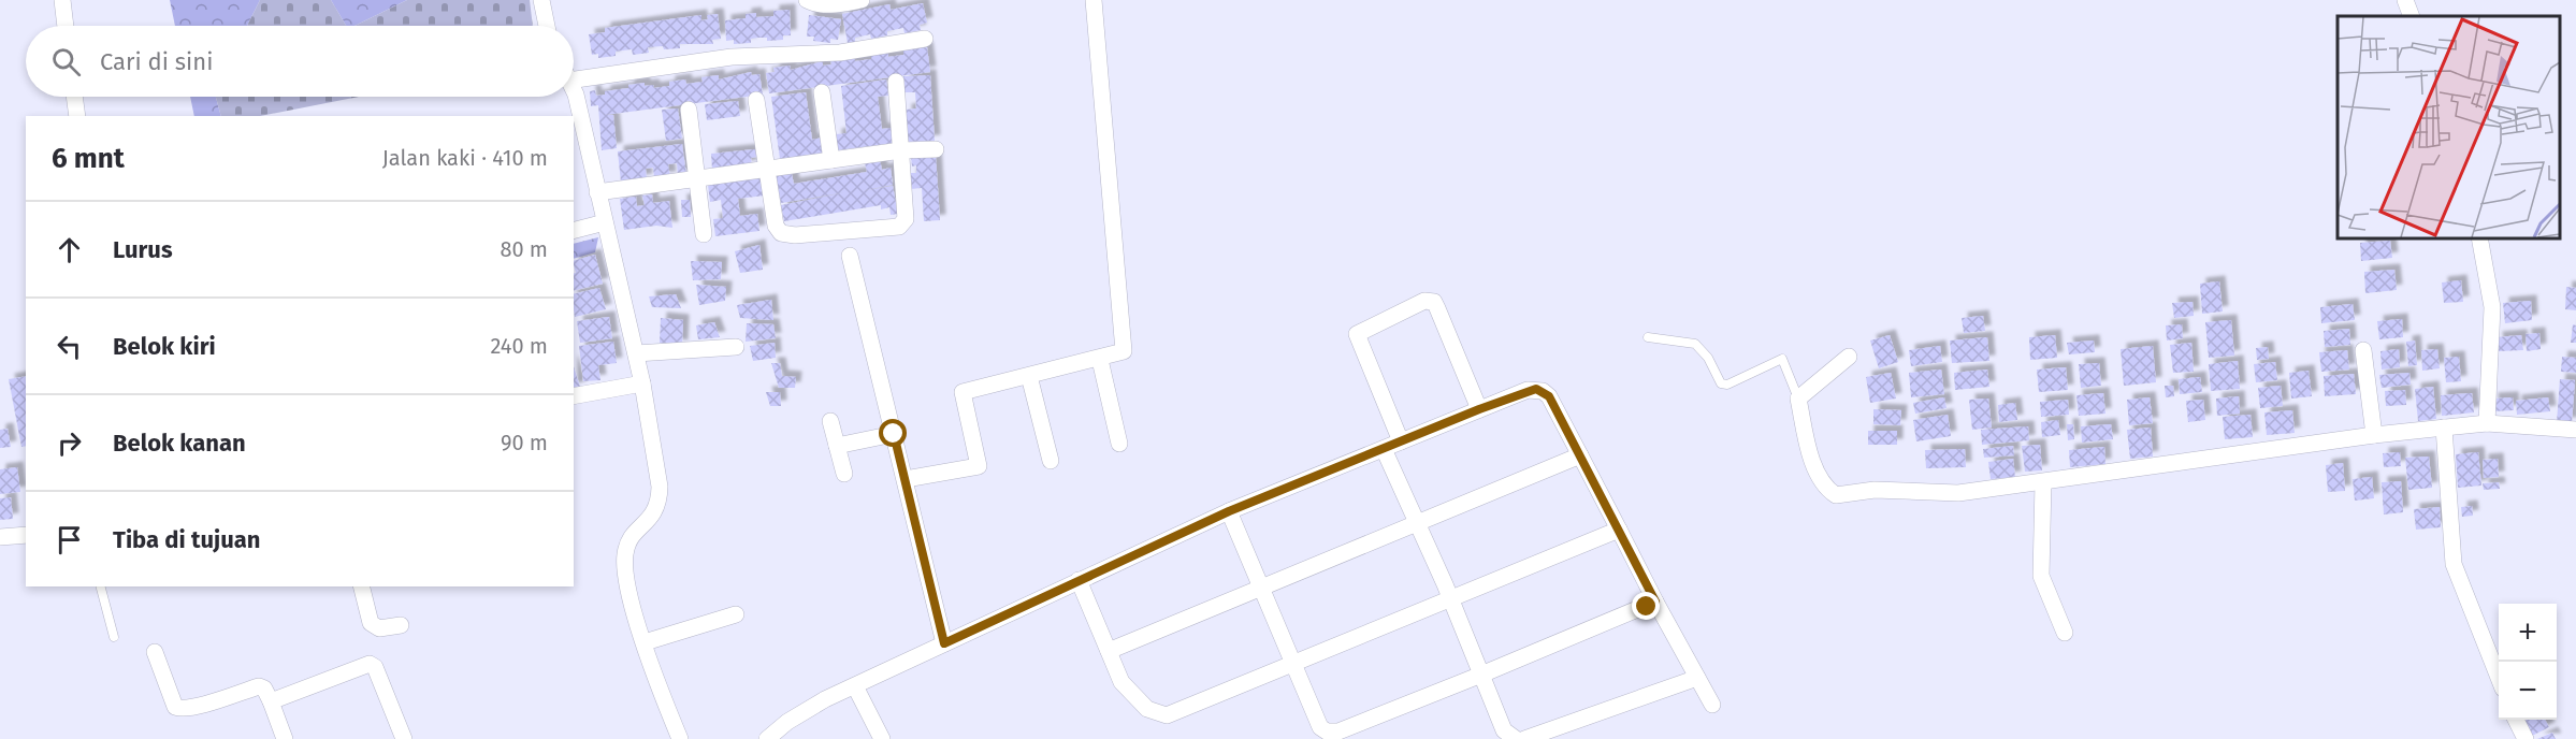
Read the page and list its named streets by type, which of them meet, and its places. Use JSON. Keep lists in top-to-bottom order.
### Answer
{
  "page": {
    "search": "Cari di sini",
    "heading": ["6 mnt", "Jalan kaki · 410 m"],
    "list": [
      ["Lurus", "80 m"],
      ["Belok kiri", "240 m"],
      ["Belok kanan", "90 m"],
      "Tiba di tujuan"
    ],
    "map_buttons": ["+", "−"]
  }
}
